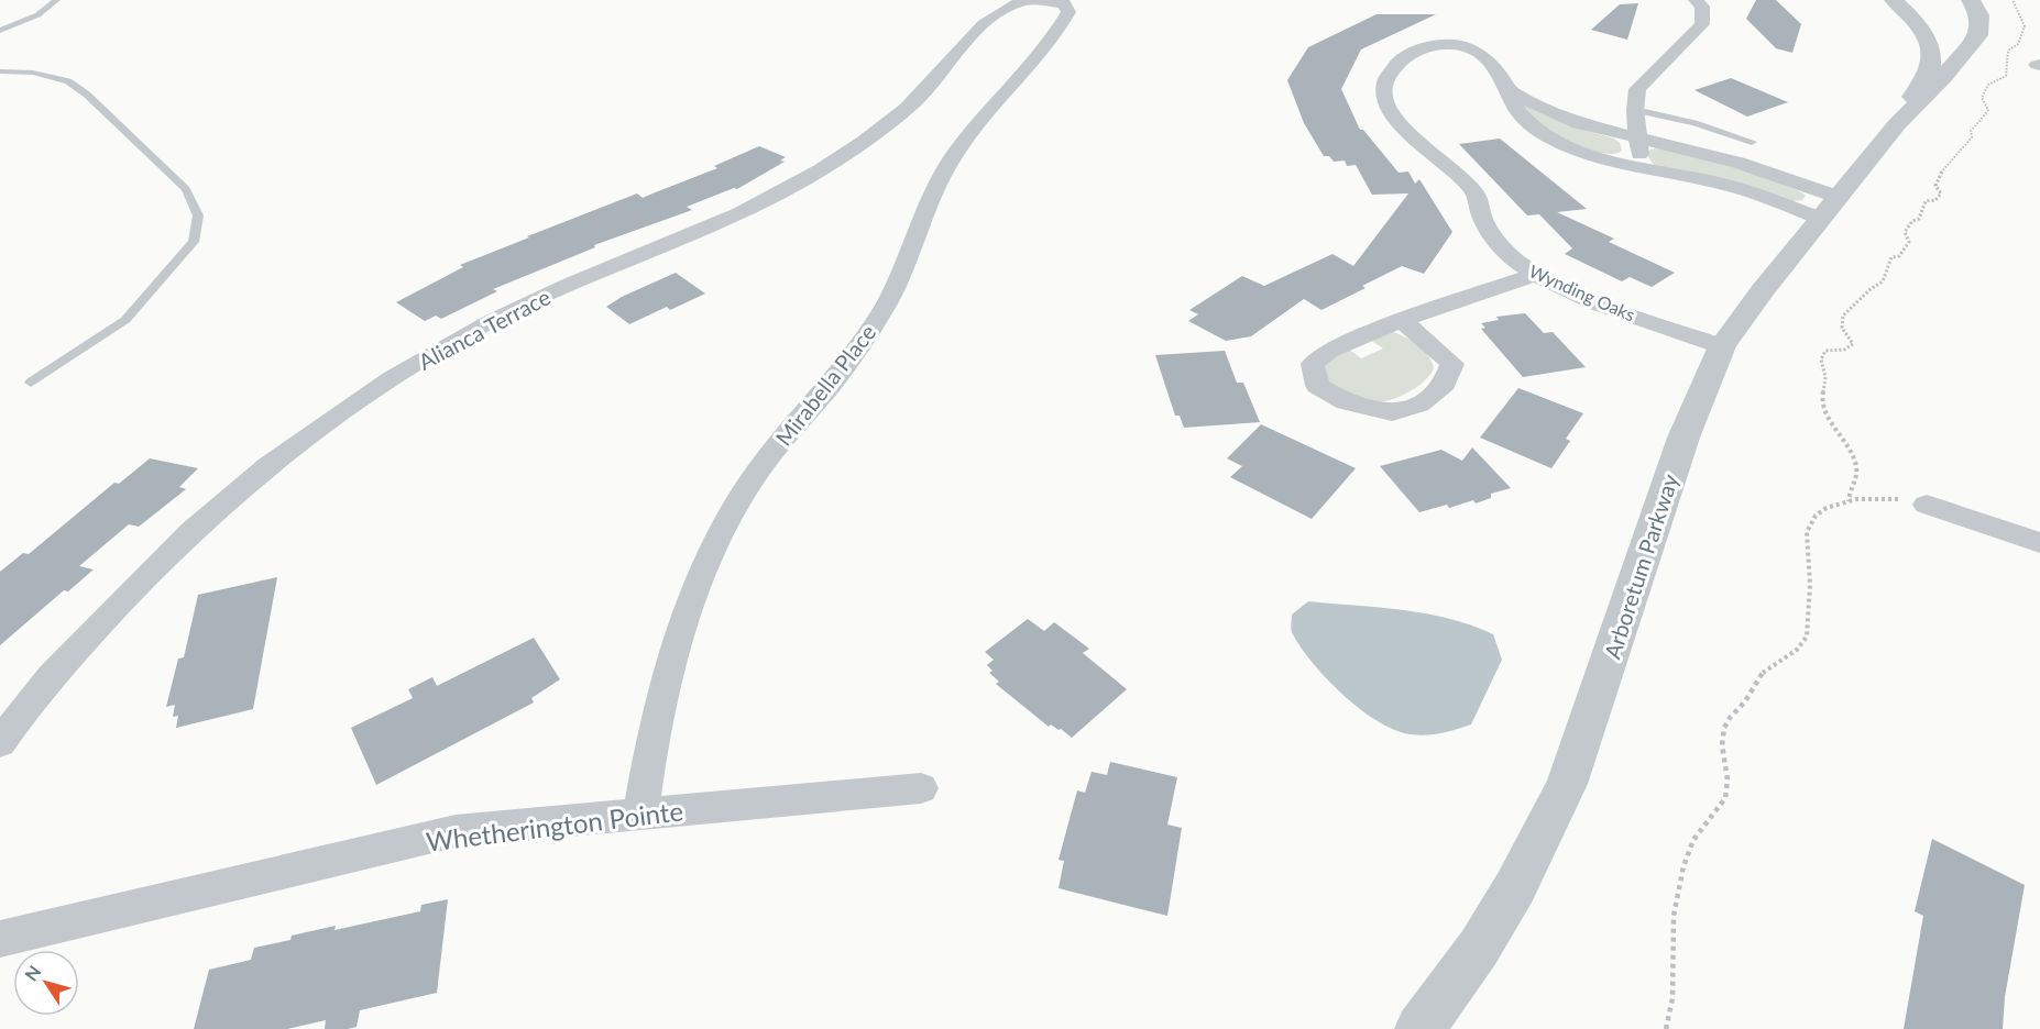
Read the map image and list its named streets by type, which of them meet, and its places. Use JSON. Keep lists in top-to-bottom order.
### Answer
{
  "streets": {
    "street": [
      "Wynding Oaks",
      "Alianca Terrace",
      "Mirabella Place",
      "Arboretum Parkway",
      "Whetherington Pointe"
    ]
  },
  "crossings": [
    ["Wynding Oaks", "Arboretum Parkway"],
    ["Alianca Terrace", "Mirabella Place"],
    ["Mirabella Place", "Whetherington Pointe"]
  ],
  "north": "top left"
}
